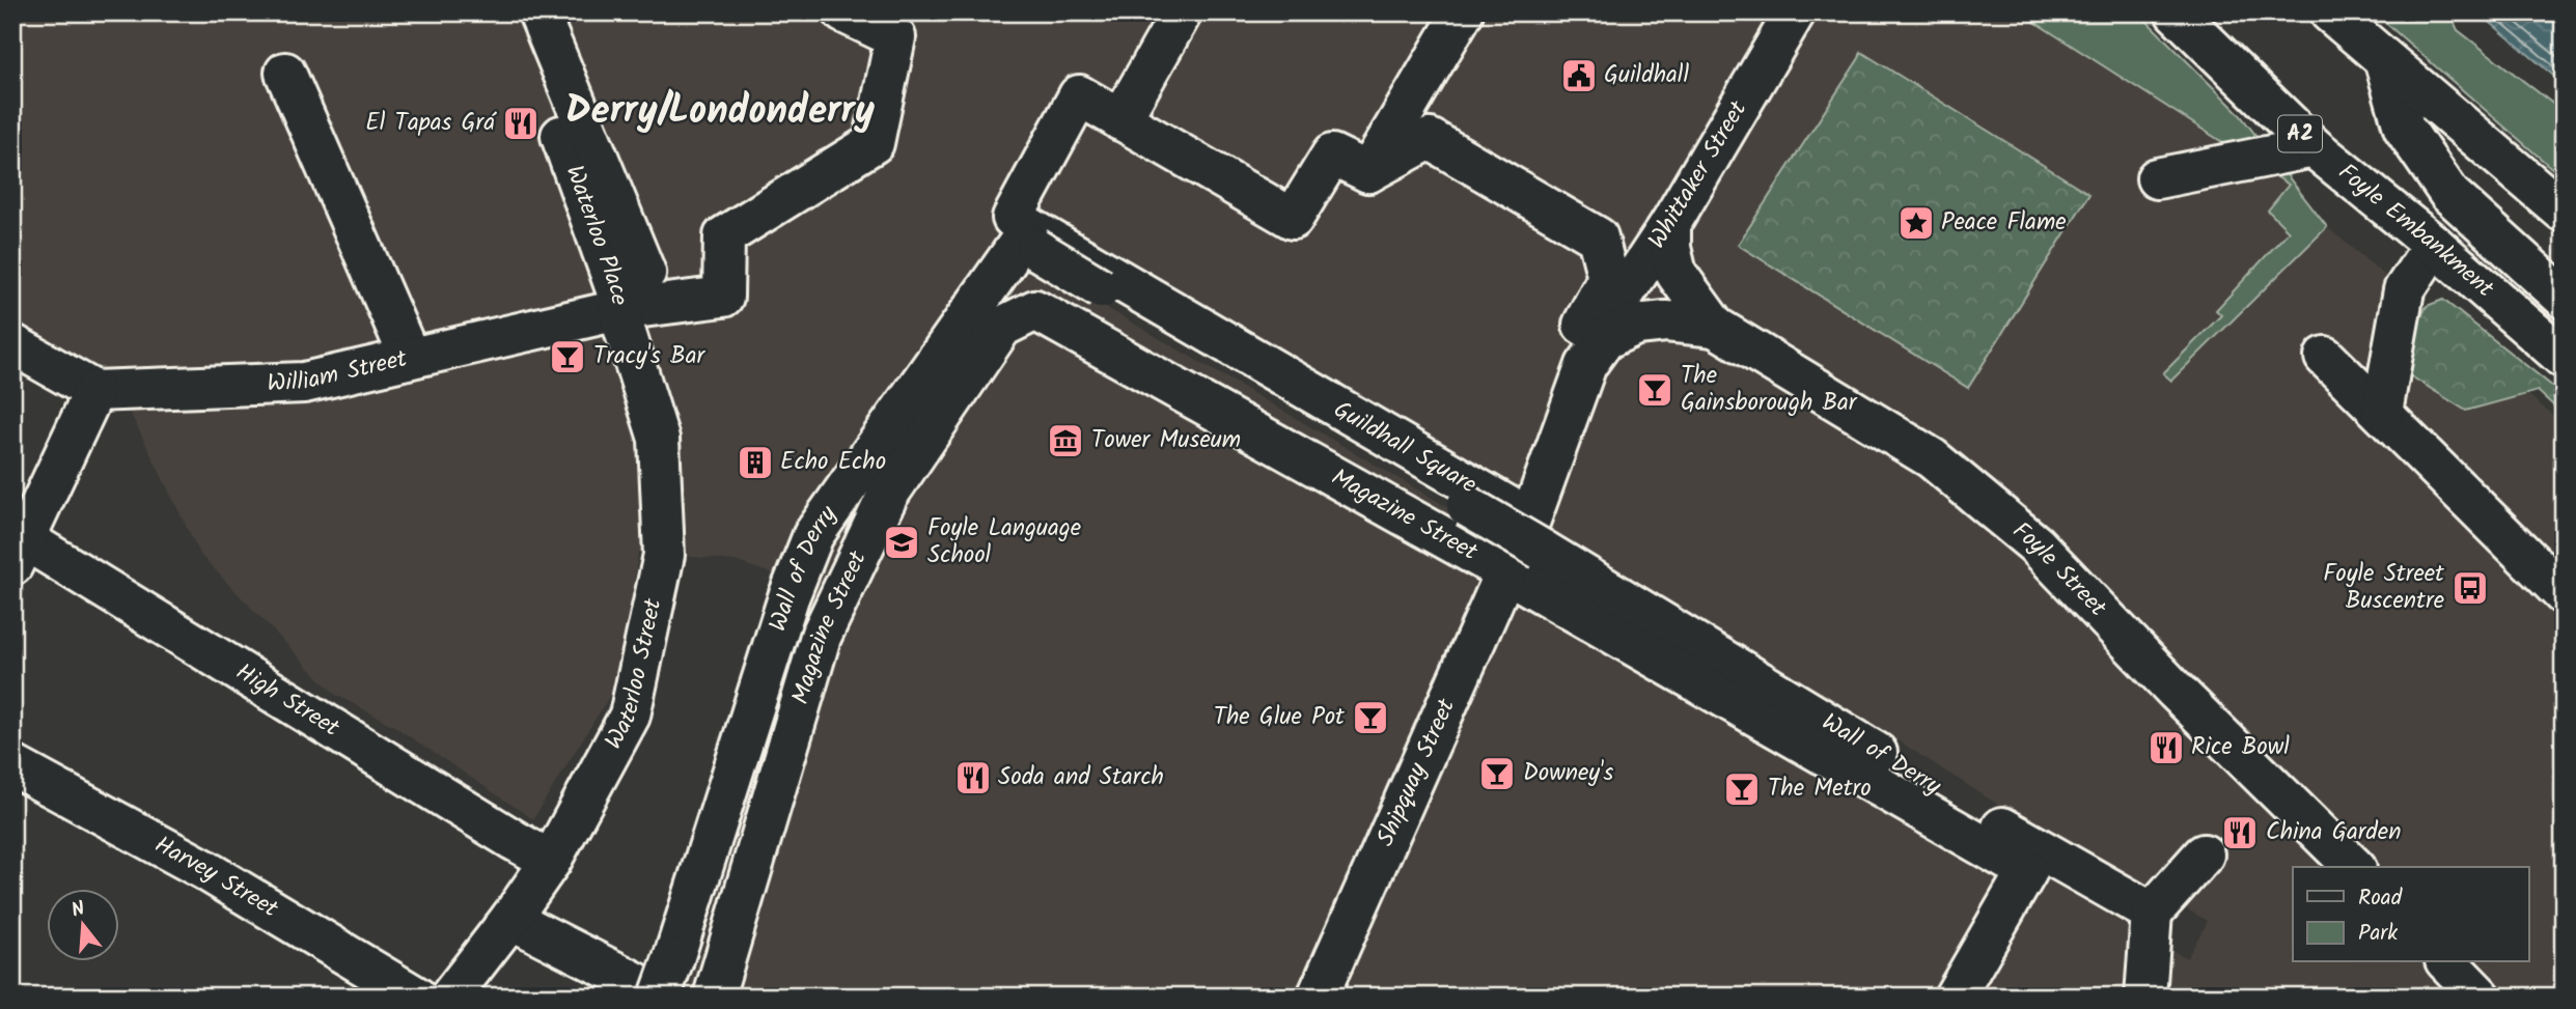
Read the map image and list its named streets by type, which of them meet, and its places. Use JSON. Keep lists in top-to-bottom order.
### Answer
{
  "streets": {
    "main road": [
      "A2",
      "Whittaker Street",
      "Waterloo Place",
      "Foyle Embankment",
      "William Street",
      "Guildhall Square",
      "Magazine Street",
      "Wall of Derry",
      "Foyle Street",
      "Waterloo Street",
      "High Street",
      "Shipquay Street",
      "Harvey Street"
    ]
  },
  "crossings": [
    ["Whittaker Street", "Foyle Street"],
    ["Waterloo Place", "William Street"],
    ["Waterloo Place", "Waterloo Street"],
    ["William Street", "Waterloo Street"],
    ["Guildhall Square", "Magazine Street"],
    ["Guildhall Square", "Wall of Derry"],
    ["Guildhall Square", "Shipquay Street"],
    ["Magazine Street", "Wall of Derry"],
    ["Magazine Street", "Shipquay Street"],
    ["Wall of Derry", "Shipquay Street"],
    ["Waterloo Street", "High Street"]
  ],
  "districts": ["Derry/Londonderry"],
  "places": {
    "public building": ["Guildhall"],
    "restaurant": [
      "El Tapas Grá",
      "Rice Bowl",
      "Soda and Starch",
      "China Garden"
    ],
    "place": ["Peace Flame"],
    "bar": [
      "Tracy's Bar",
      "The Gainsborough Bar",
      "The Glue Pot",
      "Downey's",
      "The Metro"
    ],
    "museum": ["Tower Museum"],
    "building": ["Echo Echo"],
    "school or university": ["Foyle Language School"],
    "bus stop": ["Foyle Street Buscentre"]
  },
  "legend": ["Road", "Park"],
  "north": "top"
}
